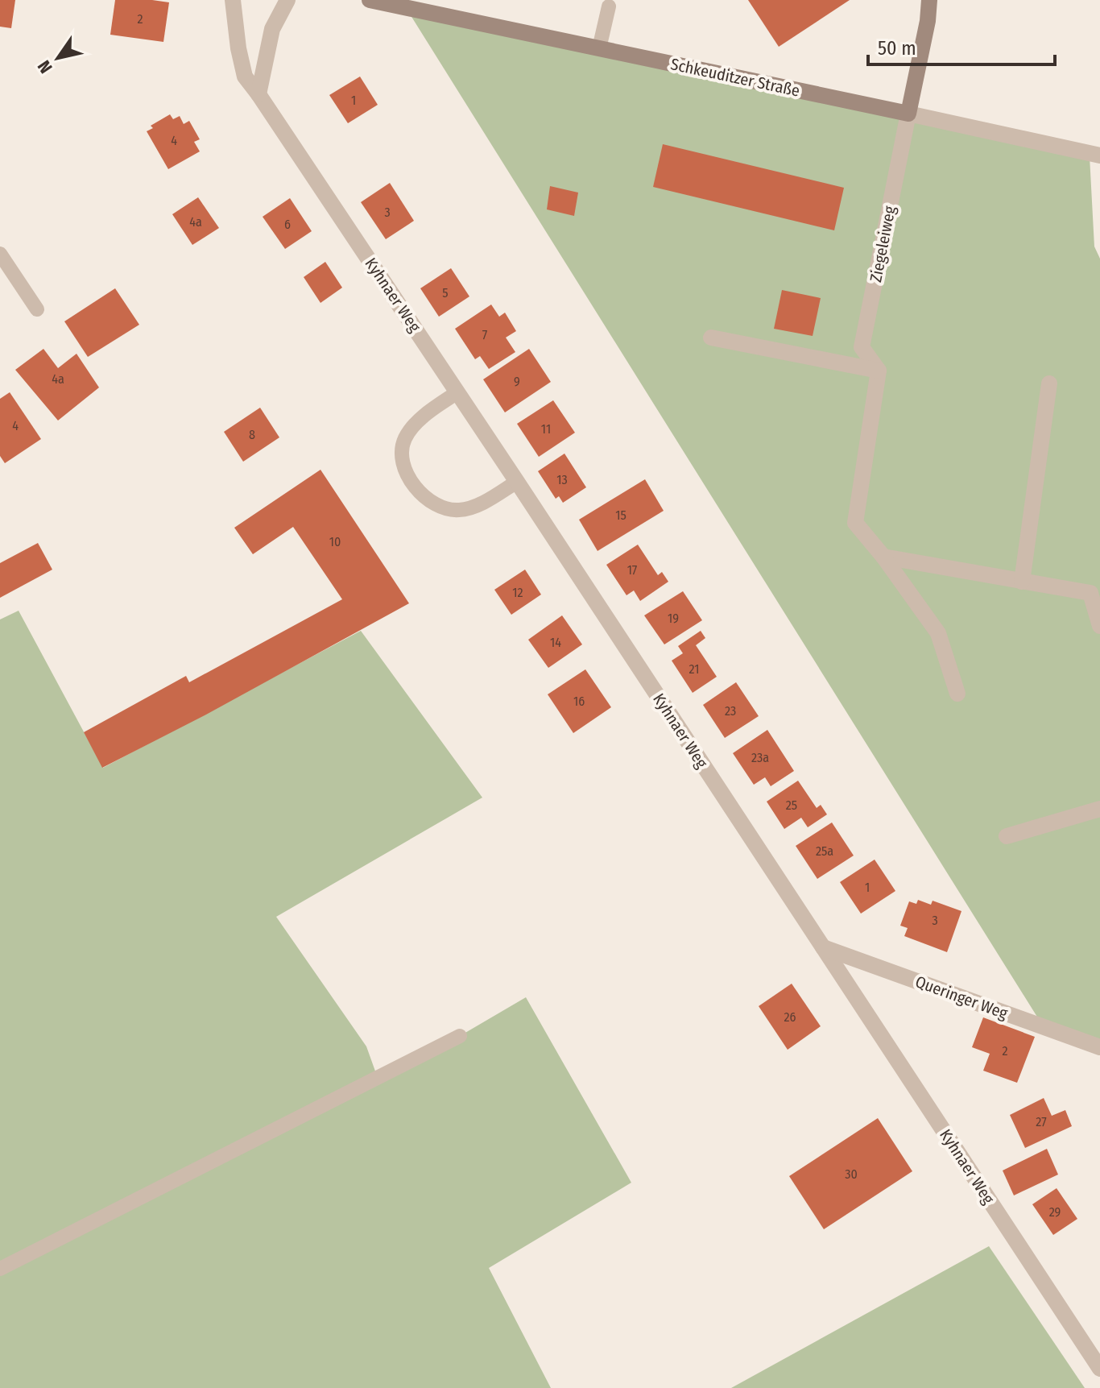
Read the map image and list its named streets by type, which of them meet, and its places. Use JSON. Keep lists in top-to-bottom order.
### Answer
{
  "streets": {
    "street": [
      "Schkeuditzer Straße",
      "Ziegeleiweg",
      "Kyhnaer Weg",
      "Queringer Weg"
    ]
  },
  "crossings": [
    ["Schkeuditzer Straße", "Ziegeleiweg"],
    ["Kyhnaer Weg", "Queringer Weg"]
  ],
  "house_numbers": [
    "2",
    "1",
    "4",
    "3",
    "4a",
    "6",
    "5",
    "7",
    "4a",
    "9",
    "4",
    "11",
    "8",
    "13",
    "15",
    "10",
    "17",
    "12",
    "19",
    "14",
    "21",
    "16",
    "23",
    "23a",
    "25",
    "25a",
    "1",
    "3",
    "26",
    "2",
    "27",
    "30",
    "29"
  ],
  "scale_bar": "50 m",
  "north": "bottom left"
}
